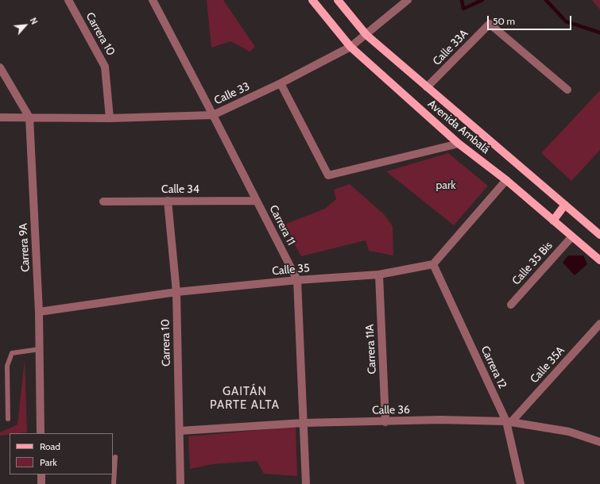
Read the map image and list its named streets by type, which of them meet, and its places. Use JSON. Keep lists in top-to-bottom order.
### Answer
{
  "streets": {
    "main road": ["Avenida Ambalá"],
    "street": [
      "Carrera 10",
      "Calle 33A",
      "Calle 33",
      "Calle 34",
      "Carrera 11",
      "Carrera 9A",
      "Calle 35 Bis",
      "Calle 35",
      "Carrera 11A",
      "Calle 35A",
      "Carrera 12",
      "Calle 36"
    ]
  },
  "crossings": [
    ["Carrera 10", "Calle 33"],
    ["Carrera 10", "Calle 34"],
    ["Carrera 10", "Calle 35"],
    ["Carrera 10", "Calle 36"],
    ["Calle 33A", "Avenida Ambalá"],
    ["Calle 33", "Avenida Ambalá"],
    ["Calle 33", "Carrera 11"],
    ["Calle 33", "Carrera 9A"],
    ["Avenida Ambalá", "Calle 35 Bis"],
    ["Calle 34", "Carrera 11"],
    ["Carrera 11", "Calle 35"],
    ["Carrera 11", "Calle 36"],
    ["Carrera 9A", "Calle 35"],
    ["Calle 35", "Carrera 11A"],
    ["Calle 35", "Carrera 12"],
    ["Carrera 11A", "Calle 36"],
    ["Calle 35A", "Carrera 12"],
    ["Calle 35A", "Calle 36"],
    ["Carrera 12", "Calle 36"]
  ],
  "districts": ["GAITÁN PARTE ALTA"],
  "parks": ["park"],
  "legend": ["Road", "Park"],
  "scale_bar": "50 m",
  "north": "top right"
}
